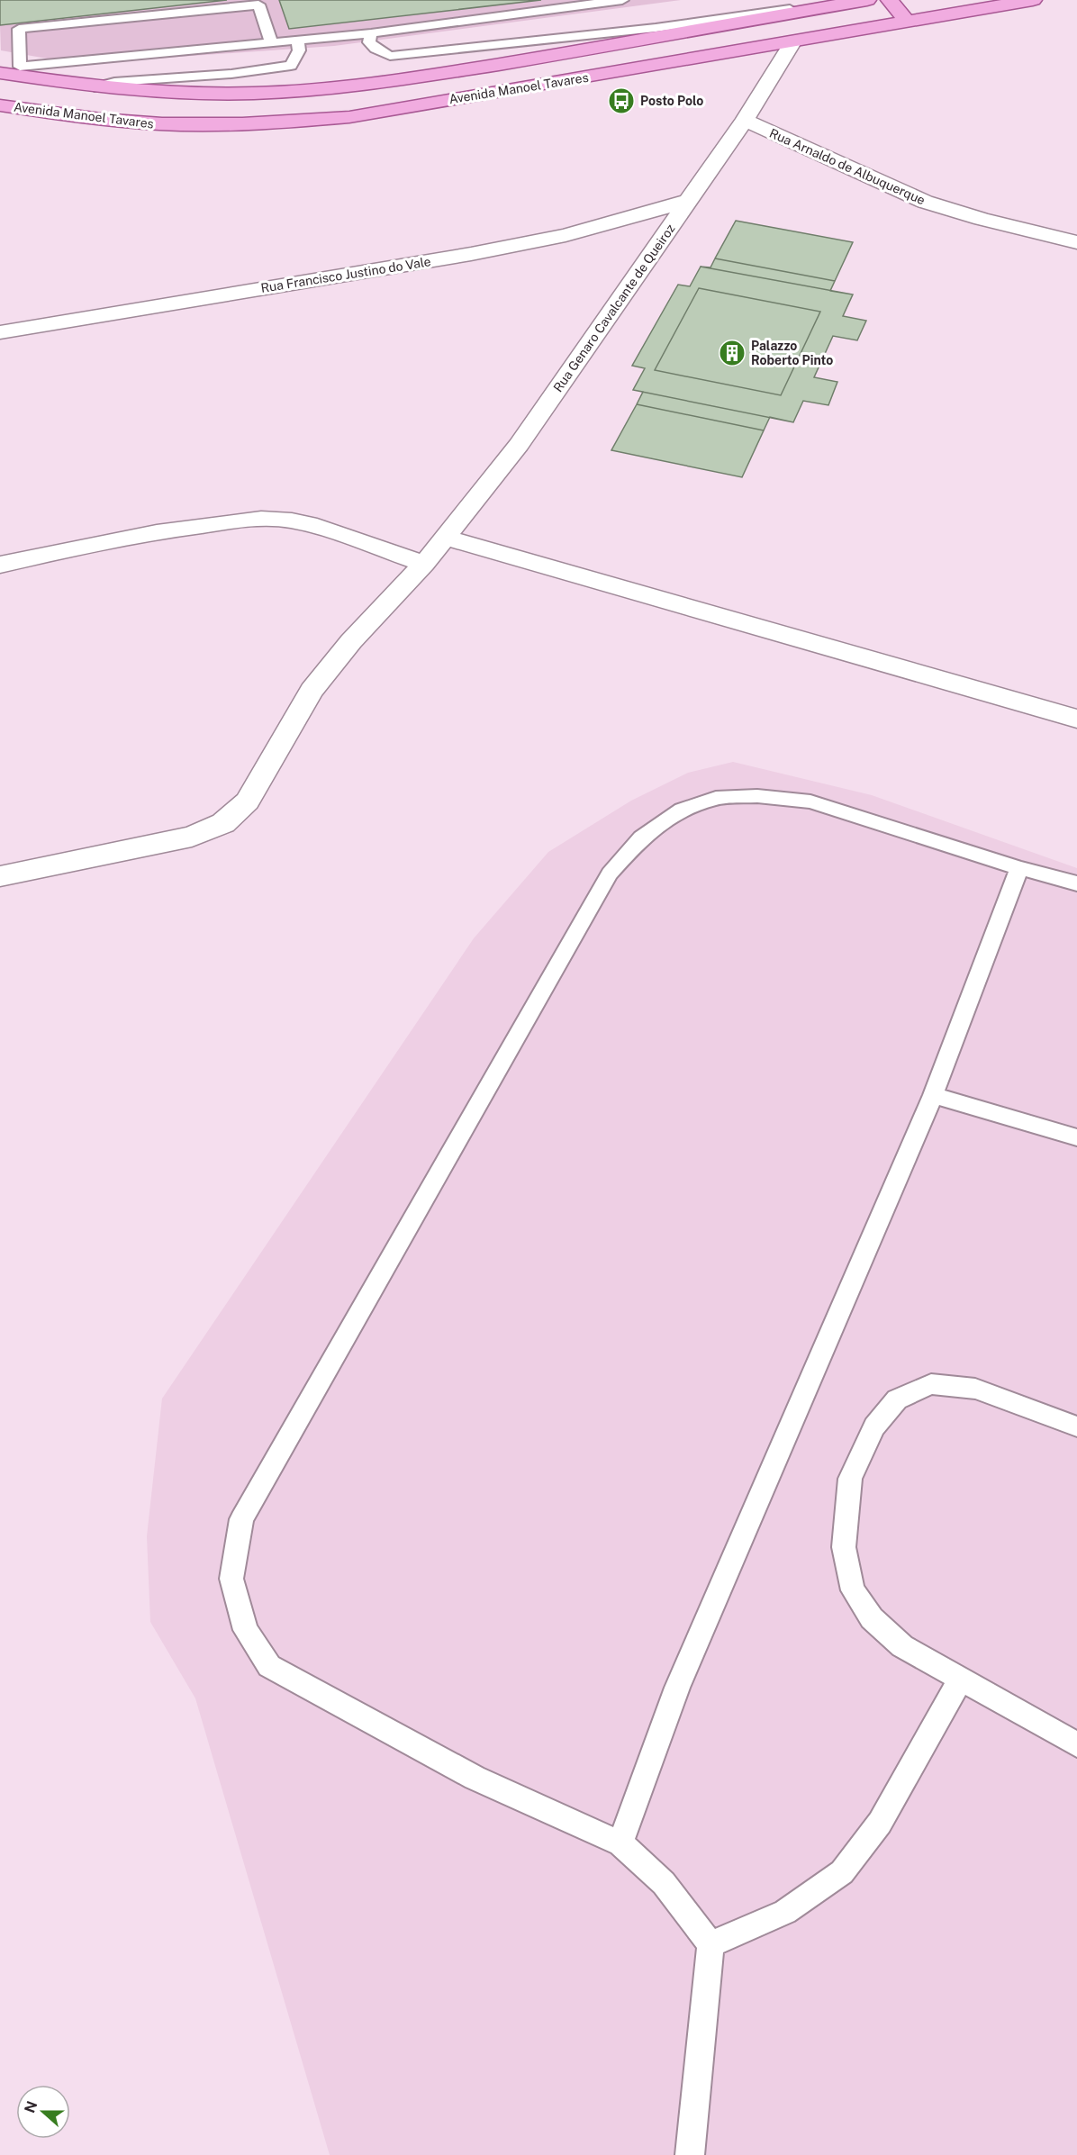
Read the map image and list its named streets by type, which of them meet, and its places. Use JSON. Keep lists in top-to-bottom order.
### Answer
{
  "streets": {
    "main road": ["Avenida Manoel Tavares"],
    "street": ["Rua Arnaldo de Albuquerque", "Rua Francisco Justino do Vale", "Rua Genaro Cavalcante de Queiroz"]
  },
  "crossings": [
    ["Avenida Manoel Tavares", "Rua Genaro Cavalcante de Queiroz"],
    ["Rua Arnaldo de Albuquerque", "Rua Genaro Cavalcante de Queiroz"],
    ["Rua Francisco Justino do Vale", "Rua Genaro Cavalcante de Queiroz"]
  ],
  "places": {
    "bus stop": ["Posto Polo"],
    "building": ["Palazzo Roberto Pinto"]
  },
  "north": "left"
}
